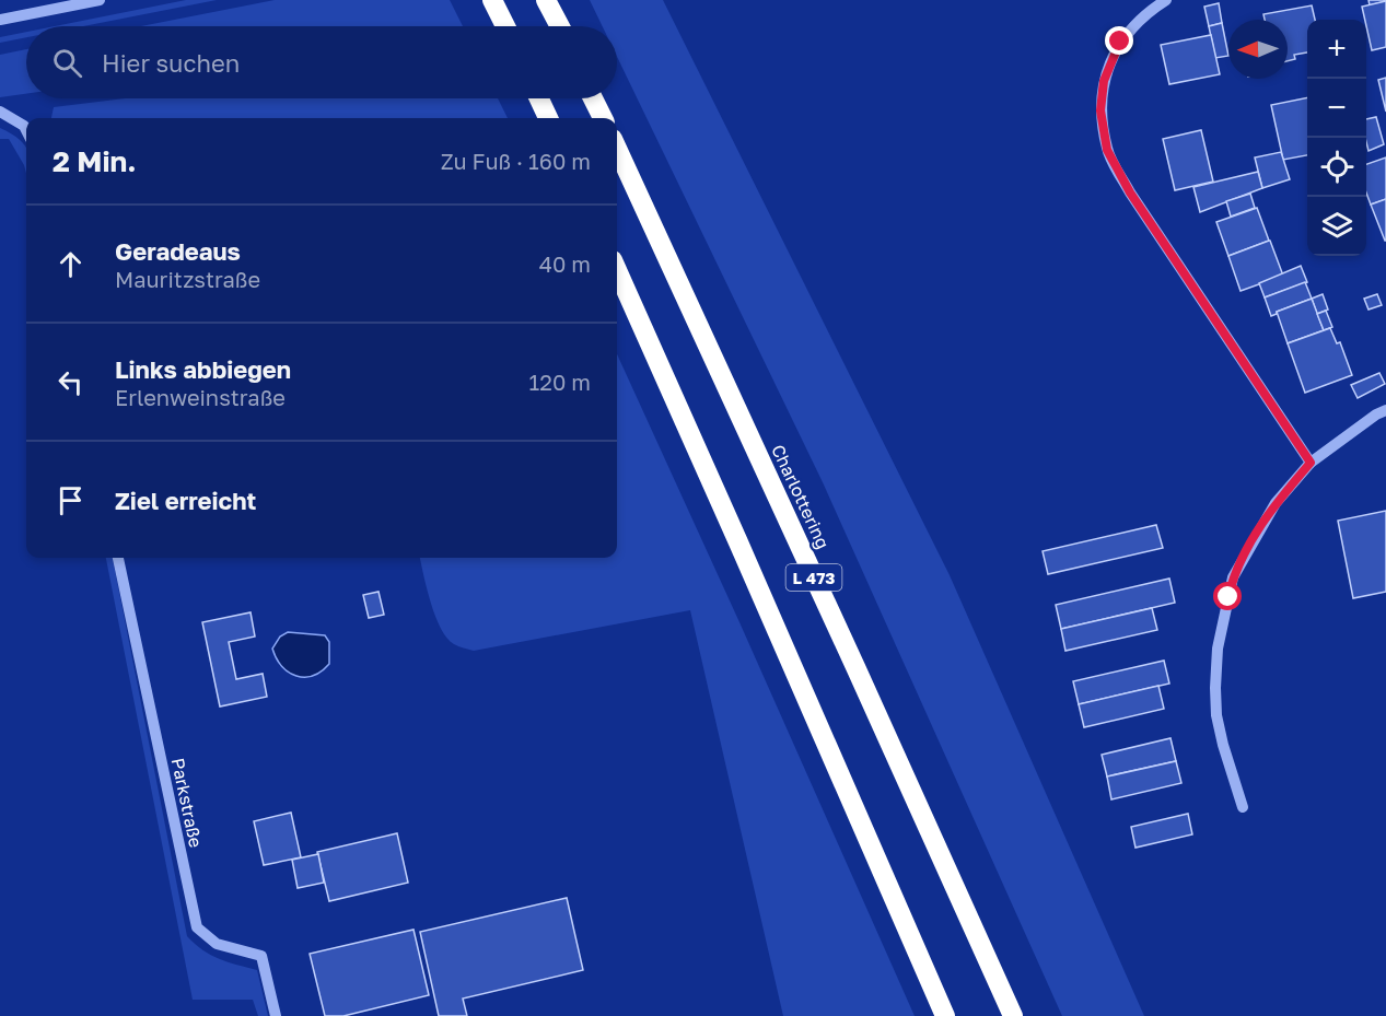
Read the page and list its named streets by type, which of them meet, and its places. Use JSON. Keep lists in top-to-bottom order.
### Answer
{
  "streets": {
    "highway": ["Charlottering", "L 473"],
    "street": ["Parkstraße"]
  },
  "north": "left",
  "page": {
    "map_buttons": ["+", "−"],
    "search": "Hier suchen",
    "heading": ["2 Min.", "Zu Fuß · 160 m"],
    "list": [
      ["Geradeaus", "Mauritzstraße", "40 m"],
      ["Links abbiegen", "Erlenweinstraße", "120 m"],
      "Ziel erreicht"
    ]
  }
}
